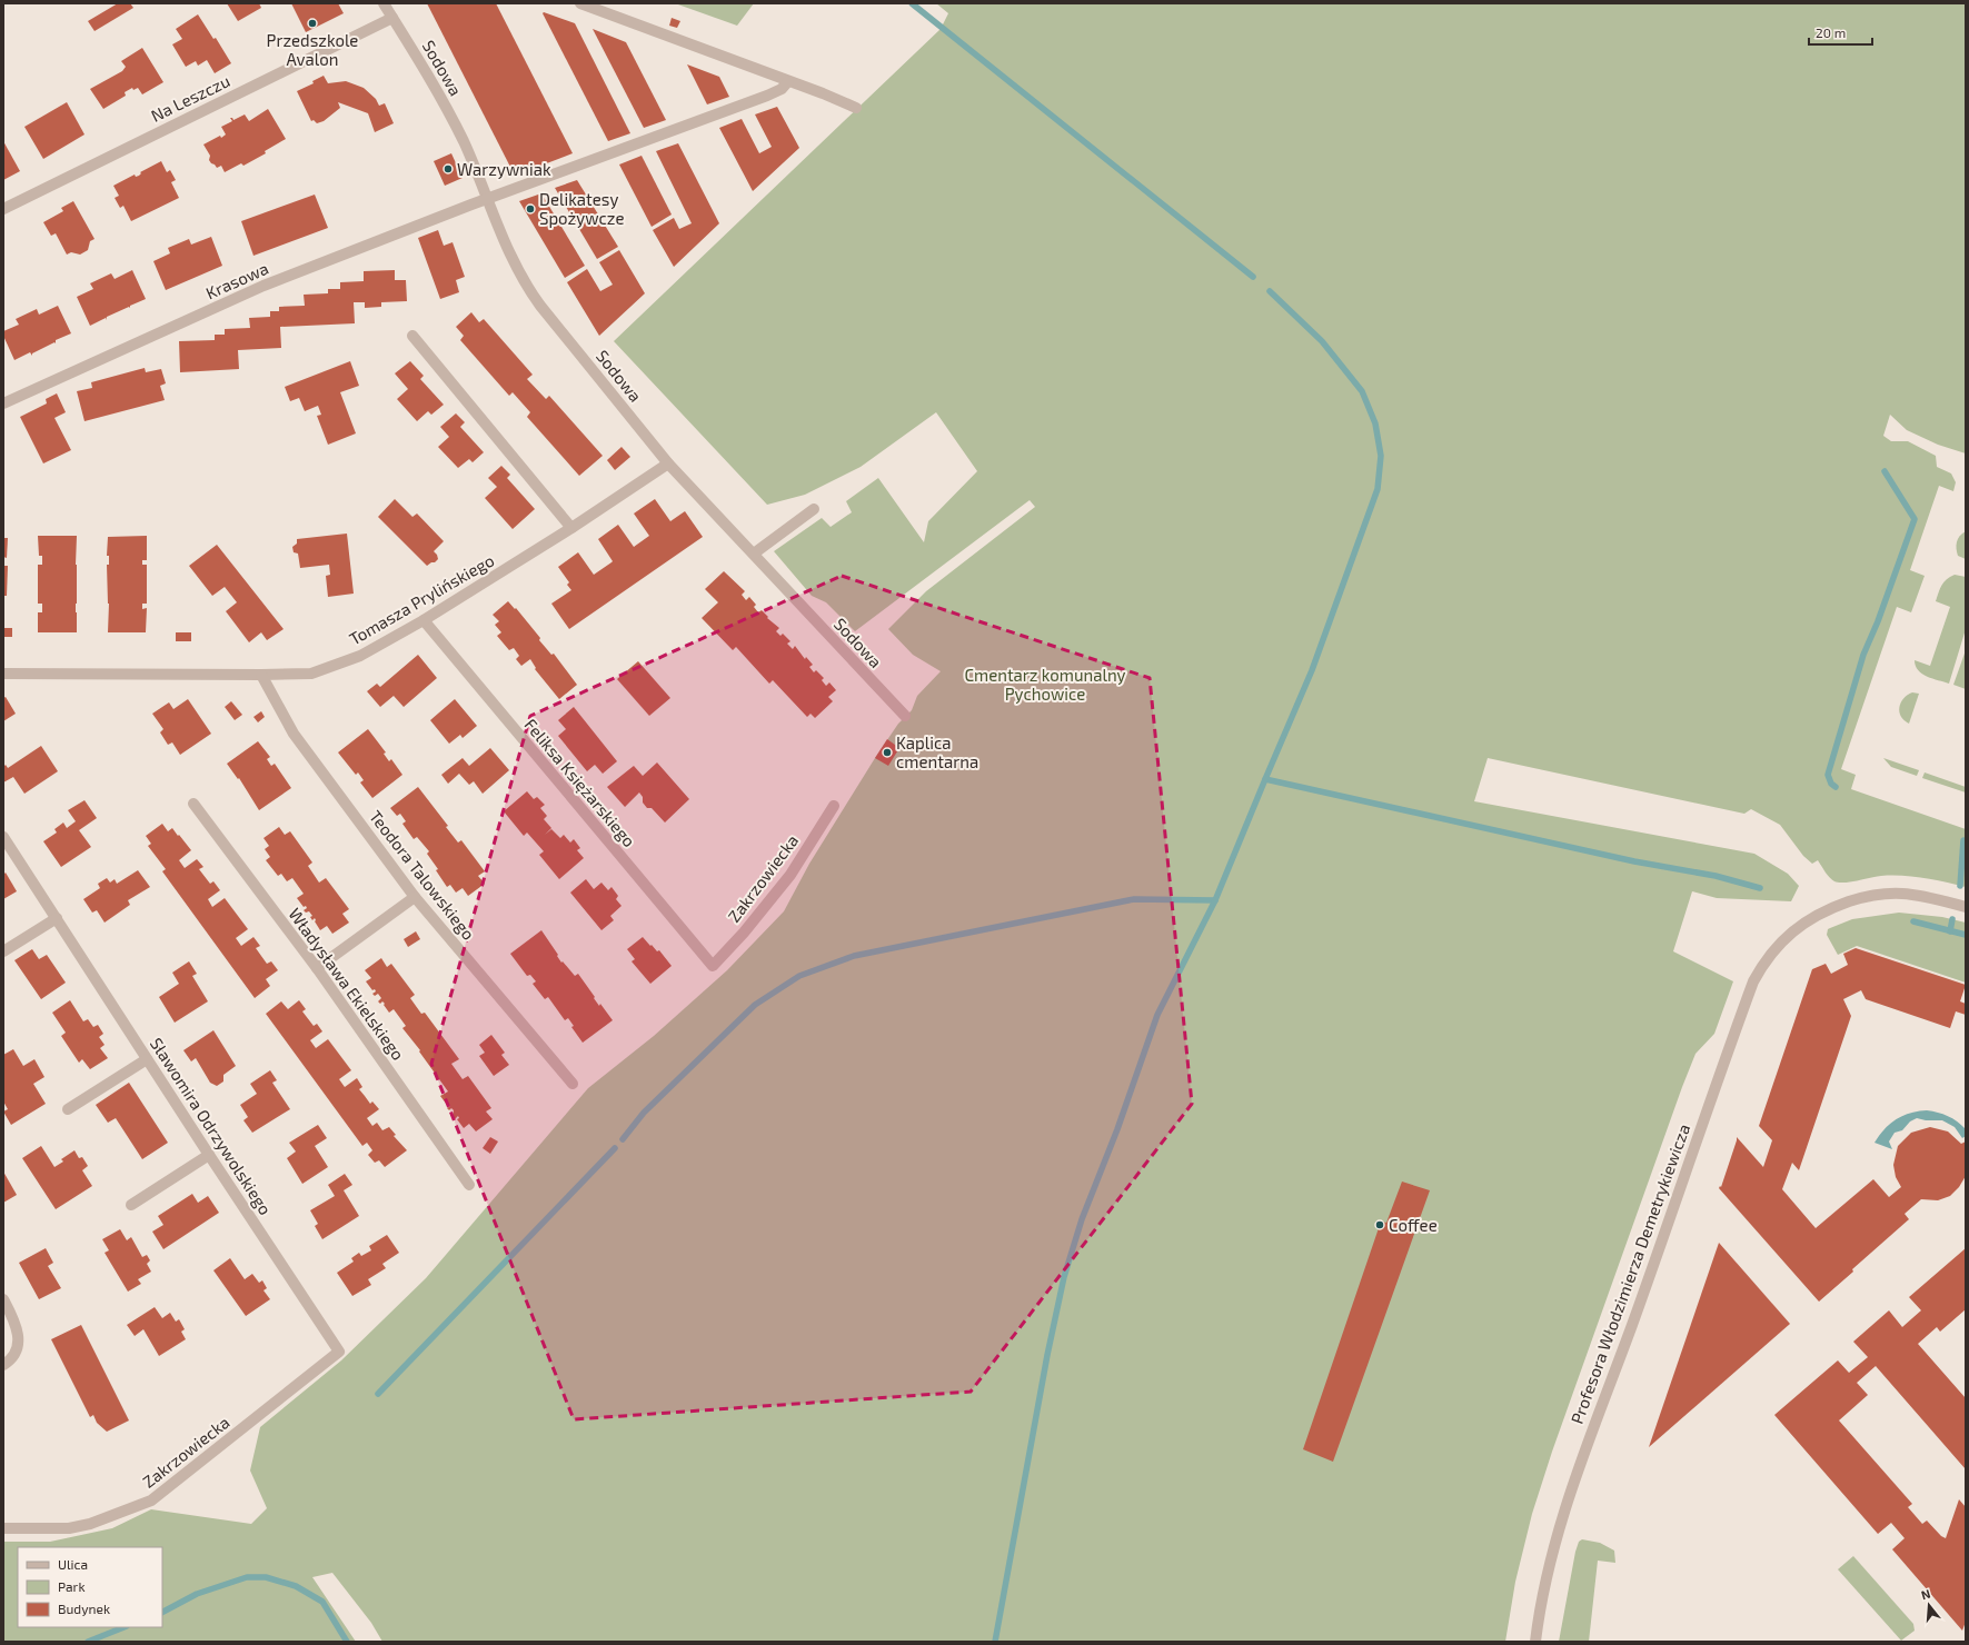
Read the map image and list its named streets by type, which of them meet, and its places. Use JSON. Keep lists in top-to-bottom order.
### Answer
{
  "streets": {
    "street": [
      "Sodowa",
      "Na Leszczu",
      "Krasowa",
      "Tomasza Prylińskiego",
      "Feliksa Księżarskiego",
      "Teodora Talowskiego",
      "Zakrzowiecka",
      "Władysława Ekielskiego",
      "Sławomira Odrzywolskiego",
      "Profesora Włodzimierza Demetrykiewicza"
    ]
  },
  "crossings": [
    ["Sodowa", "Na Leszczu"],
    ["Sodowa", "Krasowa"],
    ["Sodowa", "Tomasza Prylińskiego"],
    ["Tomasza Prylińskiego", "Feliksa Księżarskiego"],
    ["Tomasza Prylińskiego", "Teodora Talowskiego"],
    ["Feliksa Księżarskiego", "Zakrzowiecka"],
    ["Zakrzowiecka", "Sławomira Odrzywolskiego"]
  ],
  "parks": ["Cmentarz komunalny Pychowice"],
  "places": [
    "Przedszkole Avalon",
    "Warzywniak",
    "Delikatesy Spożywcze",
    "Kaplica cmentarna",
    "Coffee"
  ],
  "legend": ["Ulica", "Park", "Budynek"],
  "scale_bar": "20 m",
  "north": "top"
}
